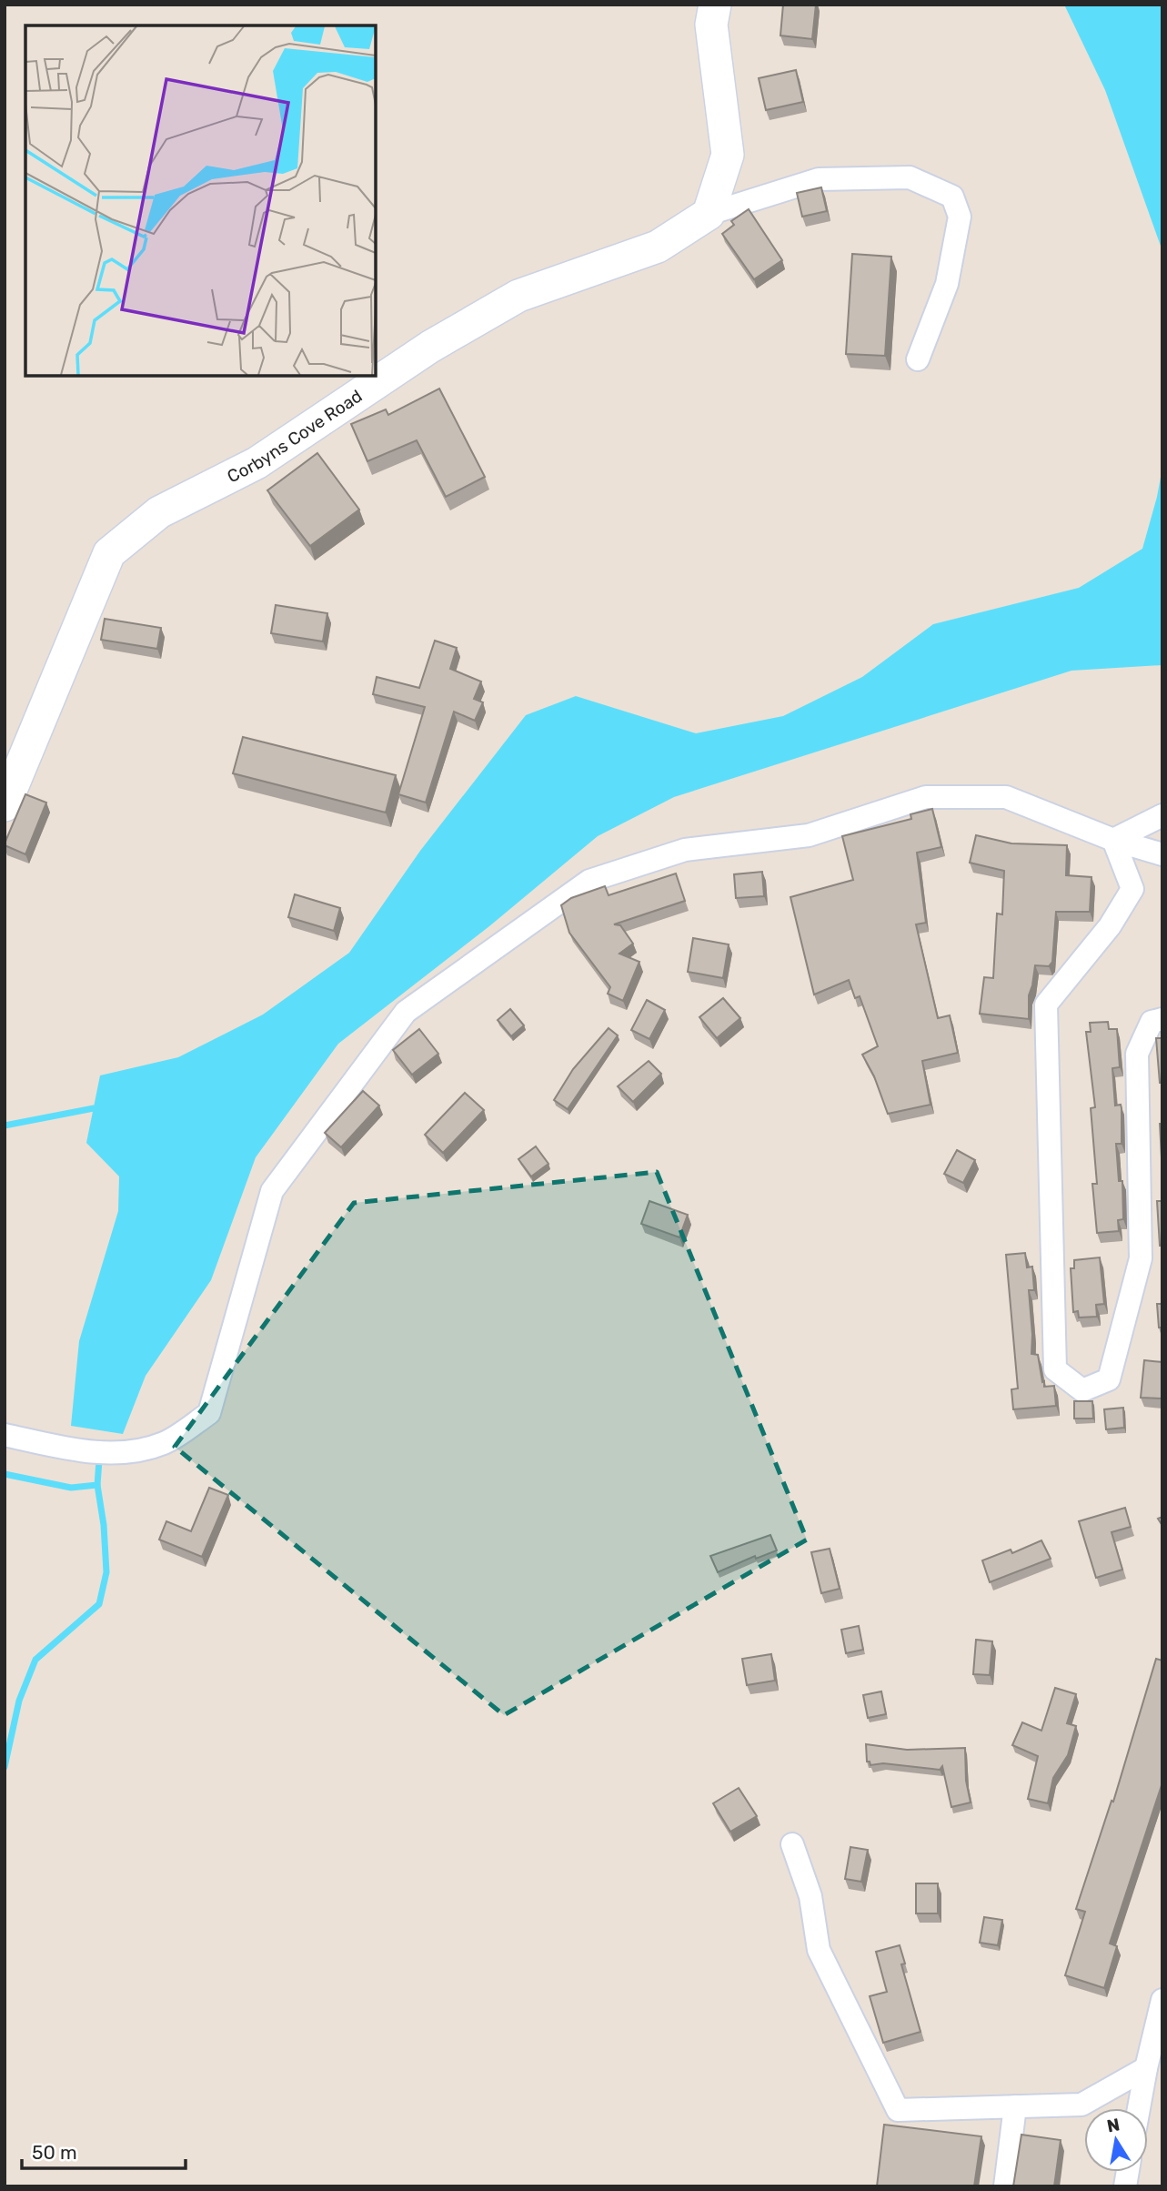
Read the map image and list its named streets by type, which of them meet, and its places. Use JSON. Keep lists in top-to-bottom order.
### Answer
{
  "streets": {
    "main road": ["Corbyns Cove Road"]
  },
  "scale_bar": "50 m",
  "north": "top"
}
